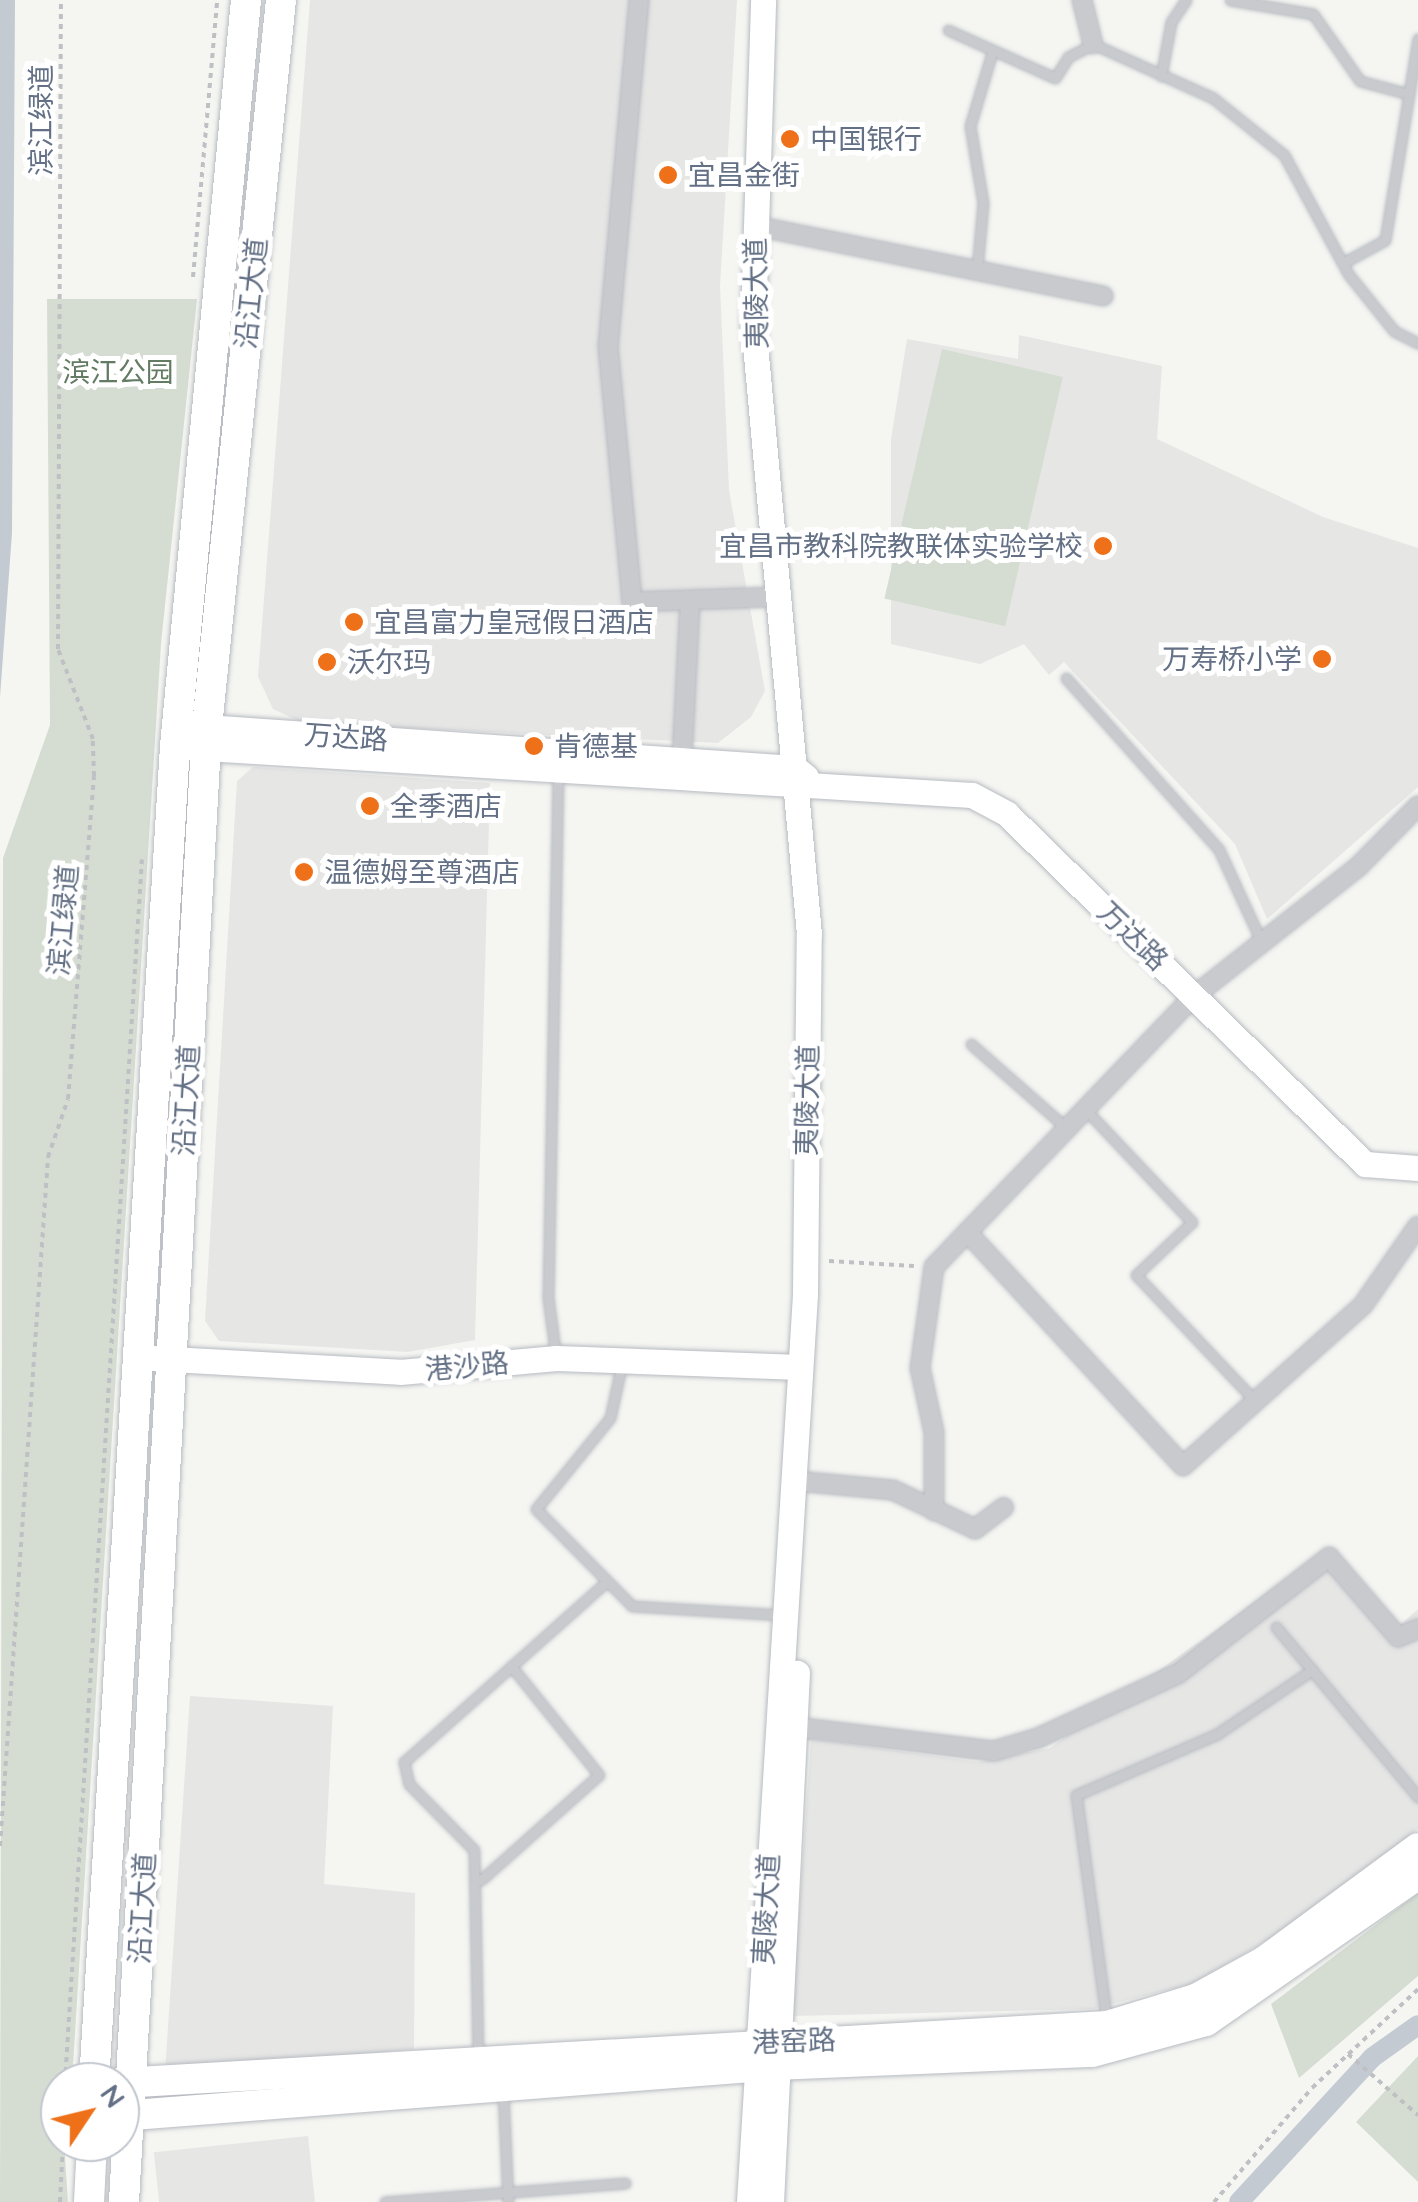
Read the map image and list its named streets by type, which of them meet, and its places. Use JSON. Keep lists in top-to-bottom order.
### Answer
{
  "streets": {
    "main road": [
      "沿江大道",
      "夷陵大道",
      "万达路",
      "港沙路",
      "港窑路"
    ],
    "path": ["滨江绿道"]
  },
  "crossings": [
    ["沿江大道", "万达路"],
    ["沿江大道", "港沙路"],
    ["夷陵大道", "万达路"],
    ["夷陵大道", "港沙路"],
    ["夷陵大道", "港窑路"]
  ],
  "parks": ["滨江公园"],
  "places": [
    "中国银行",
    "宜昌金街",
    "宜昌市教科院教联体实验学校",
    "宜昌富力皇冠假日酒店",
    "万寿桥小学",
    "沃尔玛",
    "肯德基",
    "全季酒店",
    "温德姆至尊酒店"
  ],
  "north": "top right"
}
